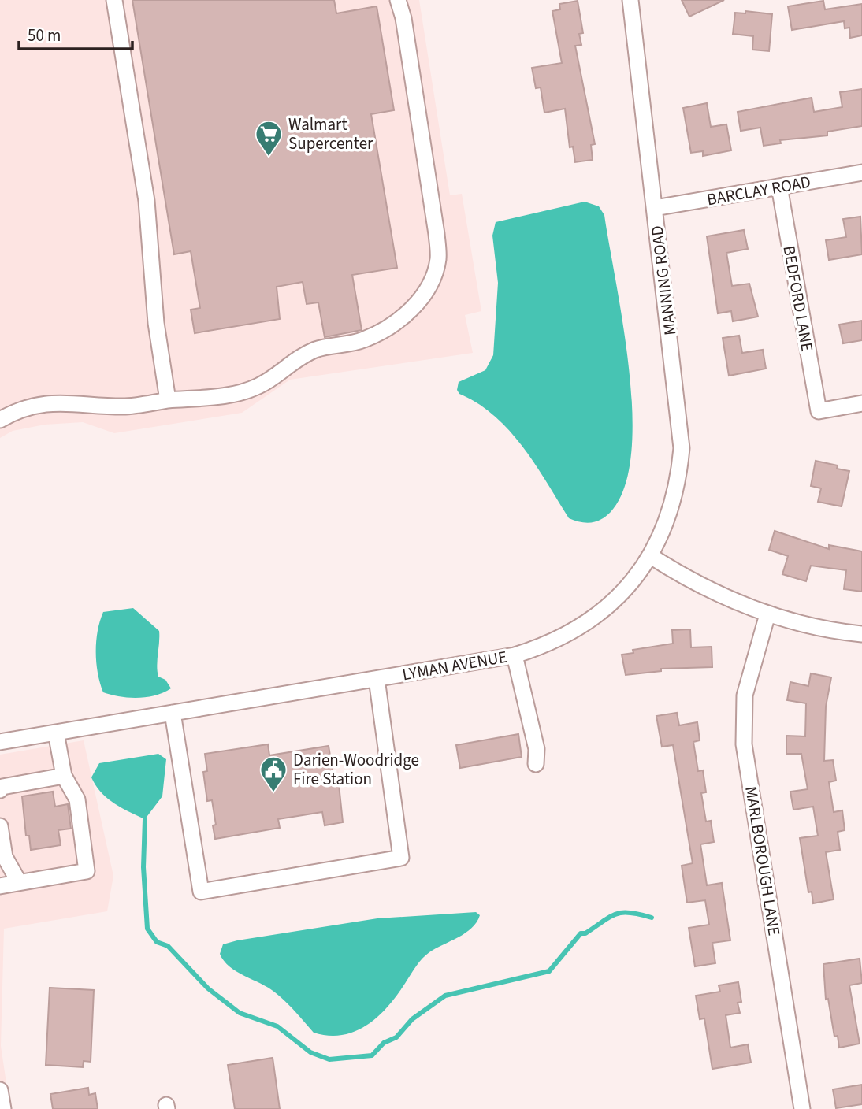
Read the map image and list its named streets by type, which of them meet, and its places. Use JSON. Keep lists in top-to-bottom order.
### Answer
{
  "streets": {
    "street": [
      "BARCLAY ROAD",
      "MANNING ROAD",
      "BEDFORD LANE",
      "LYMAN AVENUE",
      "MARLBOROUGH LANE"
    ]
  },
  "crossings": [
    ["BARCLAY ROAD", "MANNING ROAD"],
    ["BARCLAY ROAD", "BEDFORD LANE"],
    ["MANNING ROAD", "LYMAN AVENUE"]
  ],
  "places": {
    "supermarket": ["Walmart Supercenter"],
    "public building": ["Darien-Woodridge Fire Station"]
  },
  "scale_bar": "50 m"
}
